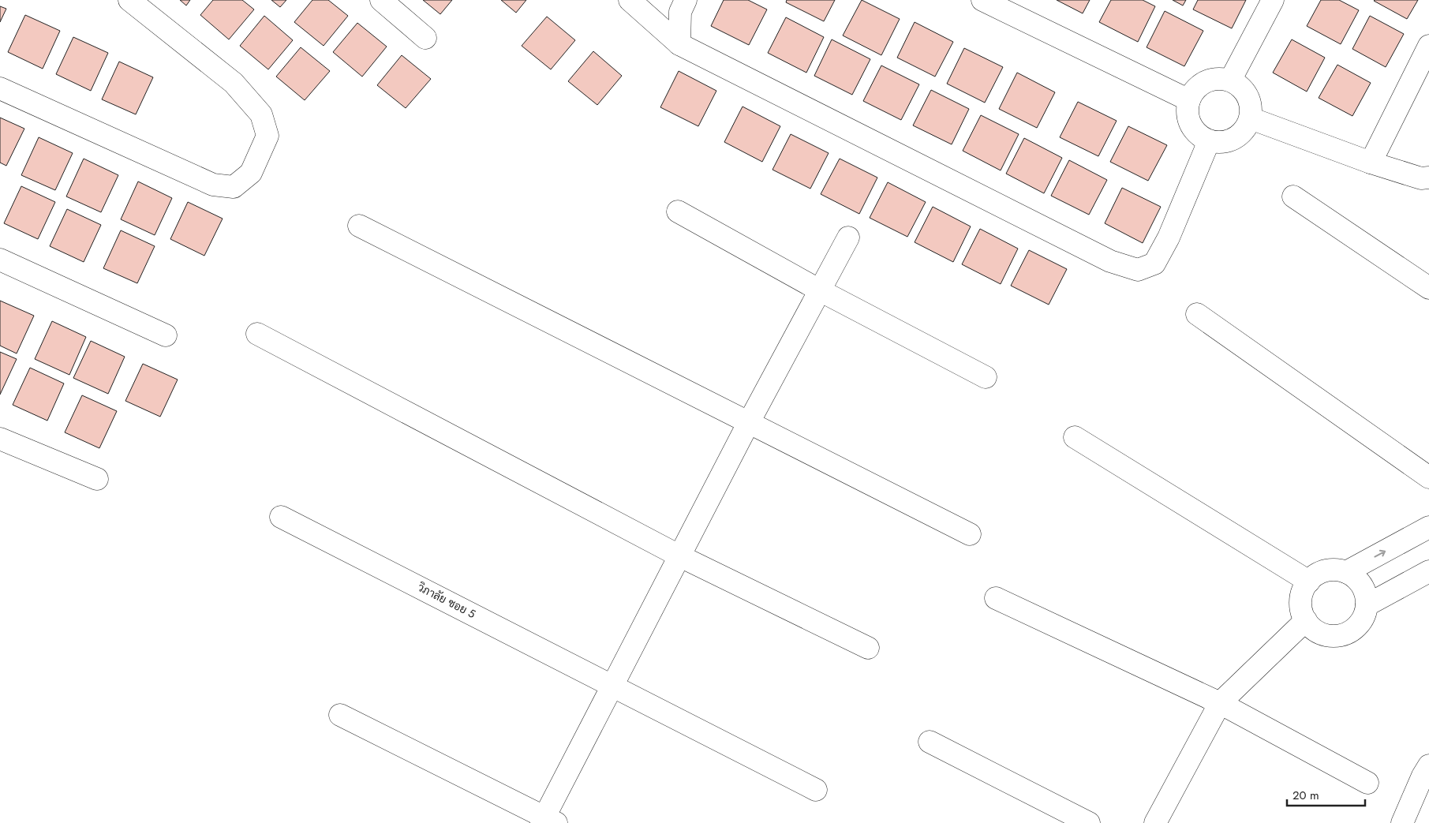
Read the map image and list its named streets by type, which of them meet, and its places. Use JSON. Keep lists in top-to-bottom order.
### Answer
{
  "streets": {
    "street": ["วิภาลัย ซอย 5"]
  },
  "scale_bar": "20 m"
}
